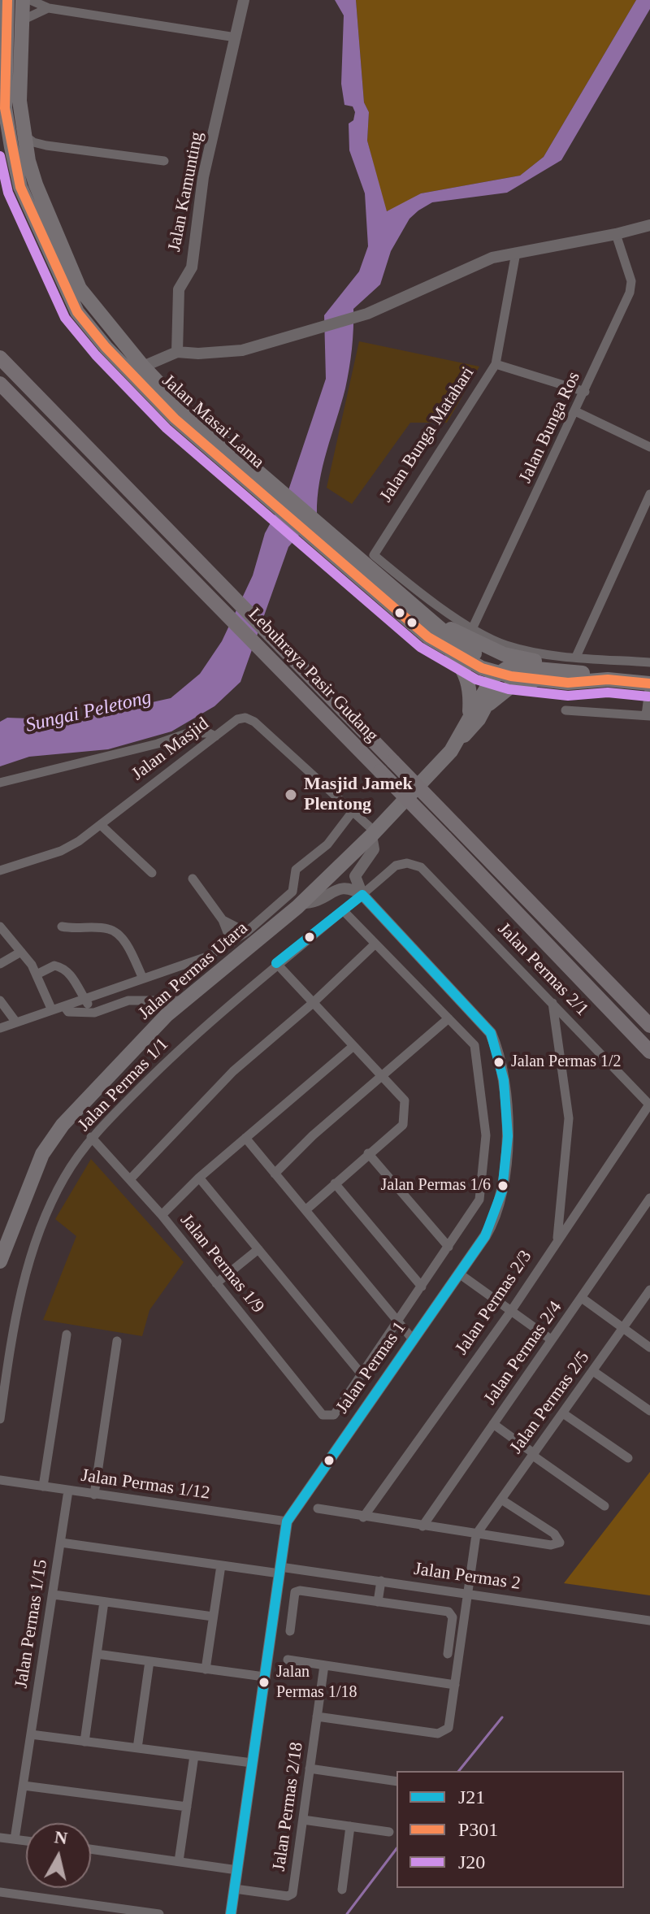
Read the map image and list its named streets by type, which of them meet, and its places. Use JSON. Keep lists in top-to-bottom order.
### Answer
{
  "streets": {
    "highway": ["Lebuhraya Pasir Gudang"],
    "main road": ["Jalan Masai Lama", "Jalan Permas Utara"],
    "street": [
      "Jalan Kamunting",
      "Jalan Bunga Ros",
      "Jalan Bunga Matahari",
      "Jalan Masjid",
      "Jalan Permas 2/1",
      "Jalan Permas 1/1",
      "Jalan Permas 1/9",
      "Jalan Permas 2/3",
      "Jalan Permas 2/4",
      "Jalan Permas 1",
      "Jalan Permas 2/5",
      "Jalan Permas 1/12",
      "Jalan Permas 2",
      "Jalan Permas 1/15",
      "Jalan Permas 2/18"
    ]
  },
  "crossings": [
    ["Jalan Masai Lama", "Jalan Permas Utara"],
    ["Jalan Bunga Ros", "Jalan Bunga Matahari"],
    ["Jalan Masjid", "Jalan Permas Utara"],
    ["Jalan Permas 2/1", "Jalan Permas 1/1"],
    ["Jalan Permas 2/1", "Jalan Permas 2/3"],
    ["Jalan Permas 1/1", "Jalan Permas 1/9"],
    ["Jalan Permas 1/1", "Jalan Permas 1"],
    ["Jalan Permas 1", "Jalan Permas 1/12"],
    ["Jalan Permas 1", "Jalan Permas 2"],
    ["Jalan Permas 1", "Jalan Permas 2/18"],
    ["Jalan Permas 1/12", "Jalan Permas 1/15"],
    ["Jalan Permas 2", "Jalan Permas 1/15"]
  ],
  "water": ["Sungai Peletong"],
  "places": [
    "Masjid Jamek Plentong",
    "Jalan Permas 1/2",
    "Jalan Permas 1/6",
    "Jalan Permas 1/18"
  ],
  "lines": ["transit line P301", "transit line J20", "transit line J21"],
  "legend": ["J21", "P301", "J20"],
  "north": "top"
}
